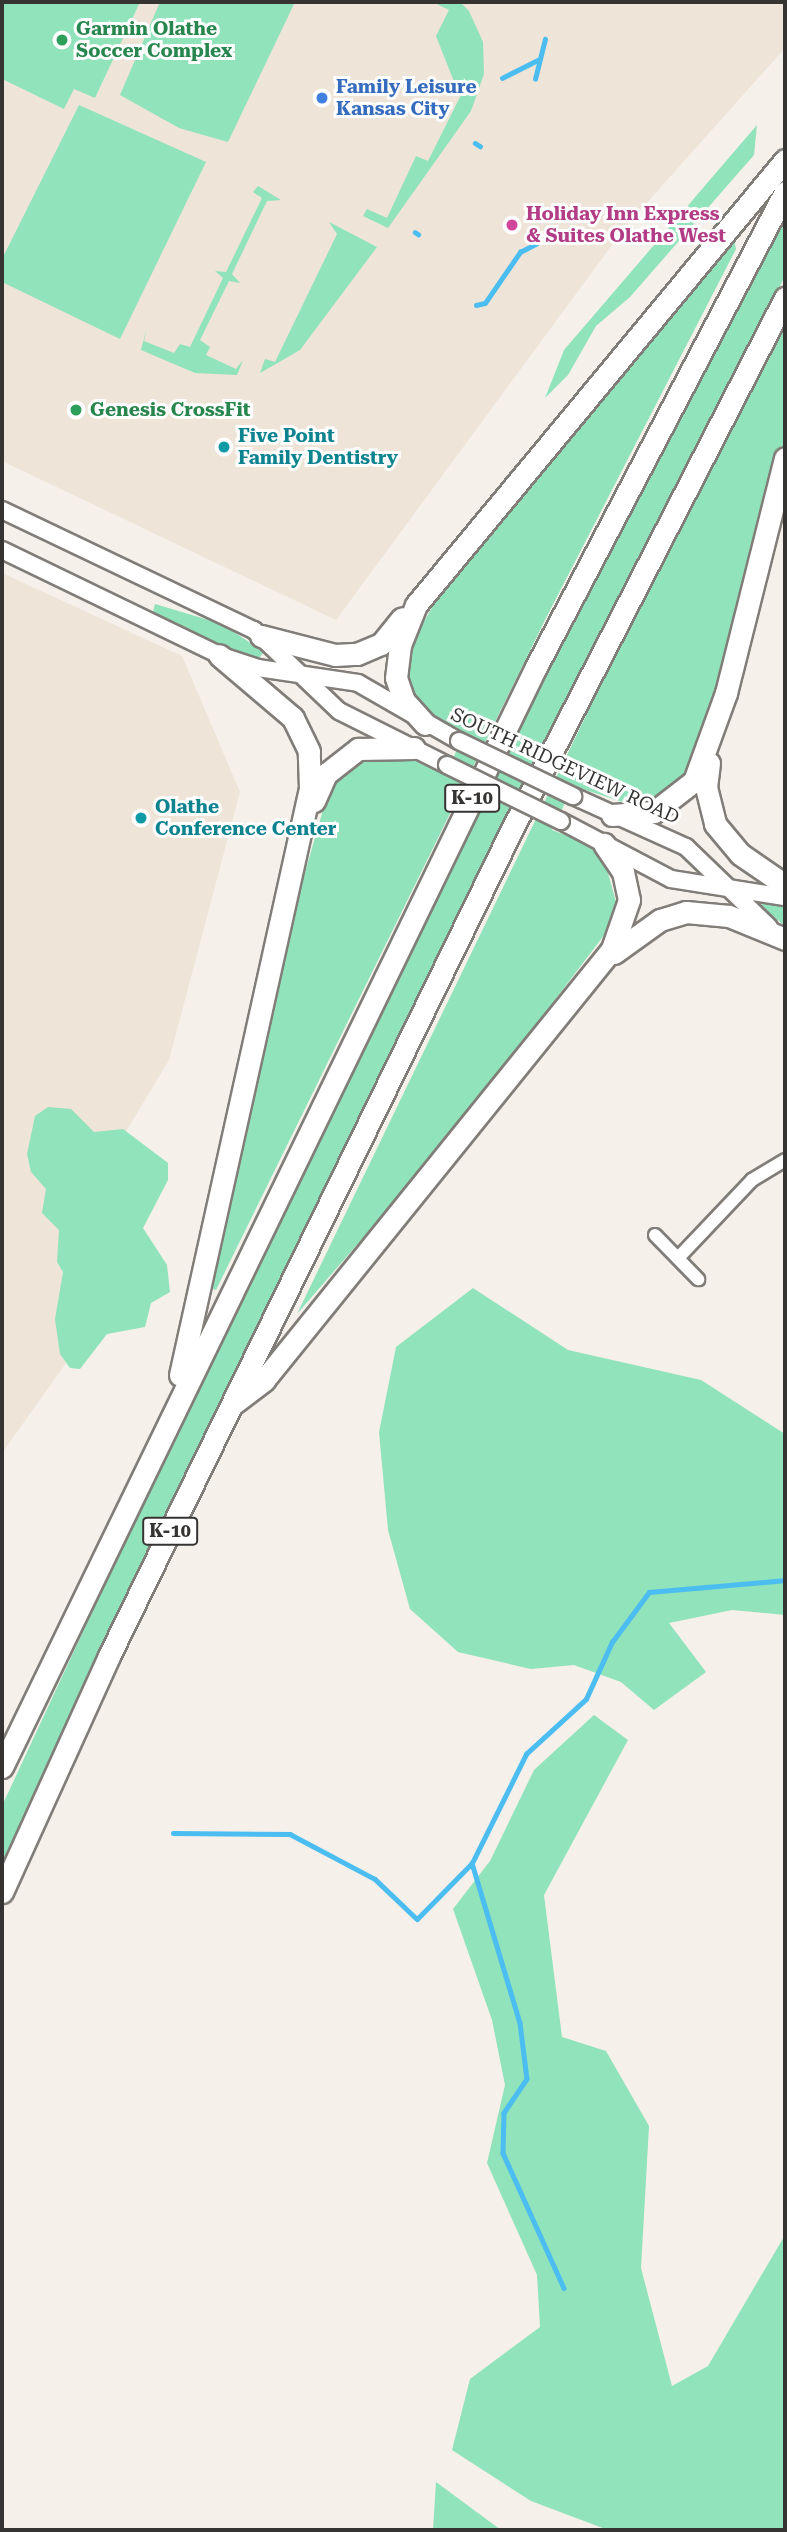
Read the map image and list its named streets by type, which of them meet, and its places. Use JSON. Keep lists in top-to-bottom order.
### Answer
{
  "streets": {
    "highway": ["K-10"],
    "main road": ["SOUTH RIDGEVIEW ROAD"]
  },
  "places": [
    "Garmin Olathe Soccer Complex",
    "Family Leisure Kansas City",
    "Holiday Inn Express & Suites Olathe West",
    "Genesis CrossFit",
    "Five Point Family Dentistry",
    "Olathe Conference Center"
  ]
}
